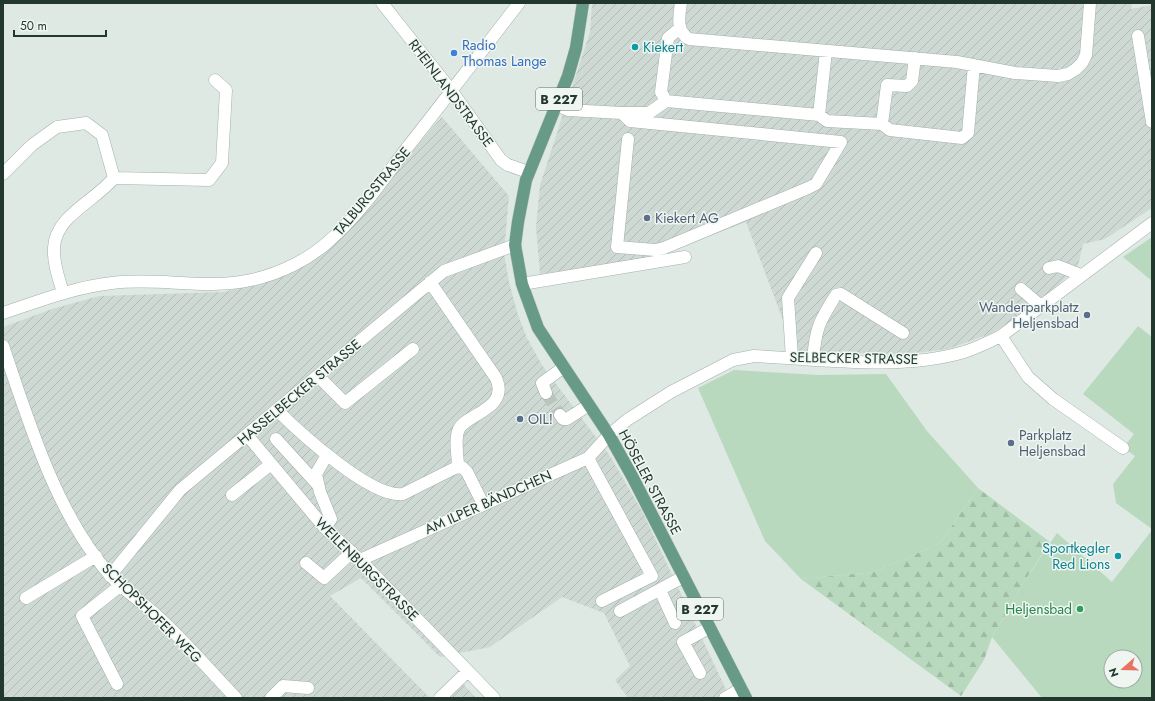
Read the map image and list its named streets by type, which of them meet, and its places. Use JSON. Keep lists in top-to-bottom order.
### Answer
{
  "streets": {
    "main road": ["B 227", "HÖSELER STRASSE"],
    "street": [
      "RHEINLANDSTRASSE",
      "TALBURGSTRASSE",
      "SELBECKER STRASSE",
      "HASSELBECKER STRASSE",
      "AM ILPER BÄNDCHEN",
      "WEILENBURGSTRASSE",
      "SCHOPSHOFER WEG"
    ]
  },
  "crossings": [
    ["RHEINLANDSTRASSE", "TALBURGSTRASSE"],
    ["RHEINLANDSTRASSE", "HÖSELER STRASSE"],
    ["SELBECKER STRASSE", "HÖSELER STRASSE"],
    ["SELBECKER STRASSE", "AM ILPER BÄNDCHEN"],
    ["HASSELBECKER STRASSE", "HÖSELER STRASSE"],
    ["HASSELBECKER STRASSE", "WEILENBURGSTRASSE"],
    ["HASSELBECKER STRASSE", "SCHOPSHOFER WEG"],
    ["HÖSELER STRASSE", "AM ILPER BÄNDCHEN"],
    ["AM ILPER BÄNDCHEN", "WEILENBURGSTRASSE"]
  ],
  "places": [
    "Kiekert",
    "Radio Thomas Lange",
    "Kiekert AG",
    "Wanderparkplatz Heljensbad",
    "OIL!",
    "Parkplatz Heljensbad",
    "Sportkegler Red Lions",
    "Heljensbad"
  ],
  "scale_bar": "50 m",
  "north": "left"
}
